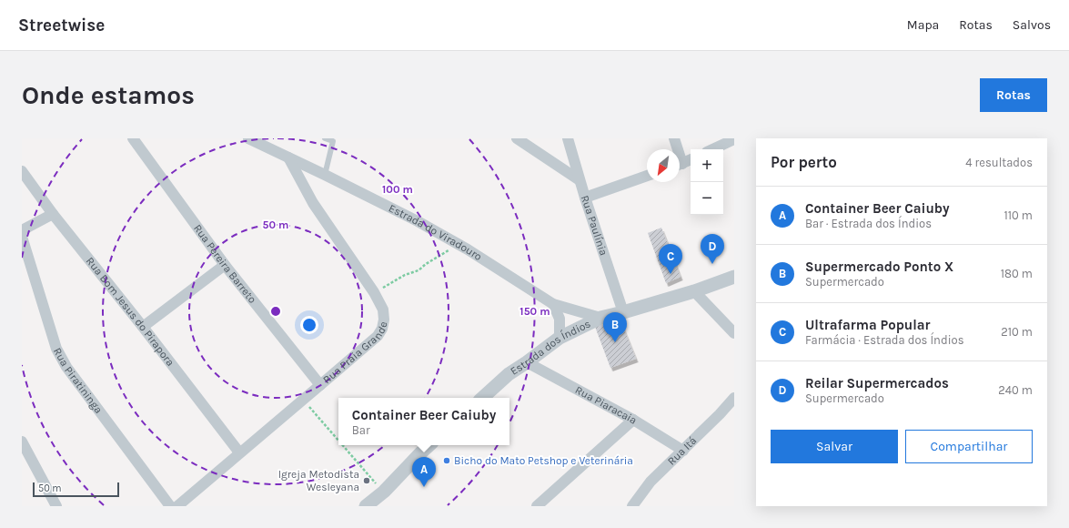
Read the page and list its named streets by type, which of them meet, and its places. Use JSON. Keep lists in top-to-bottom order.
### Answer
{
  "streets": {
    "street": [
      "Rua Paulínia",
      "Estrada do Viradouro",
      "Rua Pereira Barreto",
      "Rua Bom Jesus do Pirapora",
      "Estrada dos Índios",
      "Rua Praia Grande",
      "Rua Piratininga",
      "Rua Piaracaia",
      "Rua Itá"
    ]
  },
  "crossings": [
    ["Rua Paulínia", "Estrada dos Índios"],
    ["Estrada do Viradouro", "Estrada dos Índios"],
    ["Estrada do Viradouro", "Rua Praia Grande"],
    ["Rua Pereira Barreto", "Rua Praia Grande"],
    ["Rua Bom Jesus do Pirapora", "Rua Praia Grande"],
    ["Estrada dos Índios", "Rua Piaracaia"],
    ["Rua Piaracaia", "Rua Itá"]
  ],
  "places": ["Bicho do Mato Petshop e Veterinária", "Igreja Metodista Wesleyana"],
  "scale_bar": "50 m",
  "north": "bottom left",
  "page": {
    "header": "Streetwise",
    "nav": ["Mapa", "Rotas", "Salvos"],
    "buttons": [
      "Rotas",
      ["Salvar", "Compartilhar"]
    ],
    "title": "Onde estamos",
    "heading": ["Por perto", "4 resultados"],
    "map_buttons": ["+", "−"],
    "list": [
      {
        "mark": "A",
        "name": "Container Beer Caiuby",
        "note": "Bar · Estrada dos Índios",
        "value": "110 m"
      },
      {
        "mark": "B",
        "name": "Supermercado Ponto X",
        "note": "Supermercado",
        "value": "180 m"
      },
      {
        "mark": "C",
        "name": "Ultrafarma Popular",
        "note": "Farmácia · Estrada dos Índios",
        "value": "210 m"
      },
      {
        "mark": "D",
        "name": "Reilar Supermercados",
        "note": "Supermercado",
        "value": "240 m"
      }
    ],
    "pins": [
      "D",
      "C",
      "B",
      "A"
    ],
    "popup": ["Container Beer Caiuby", "Bar"],
    "scale": "50 m"
  },
  "rings": ["100 m", "50 m", "150 m"]
}
